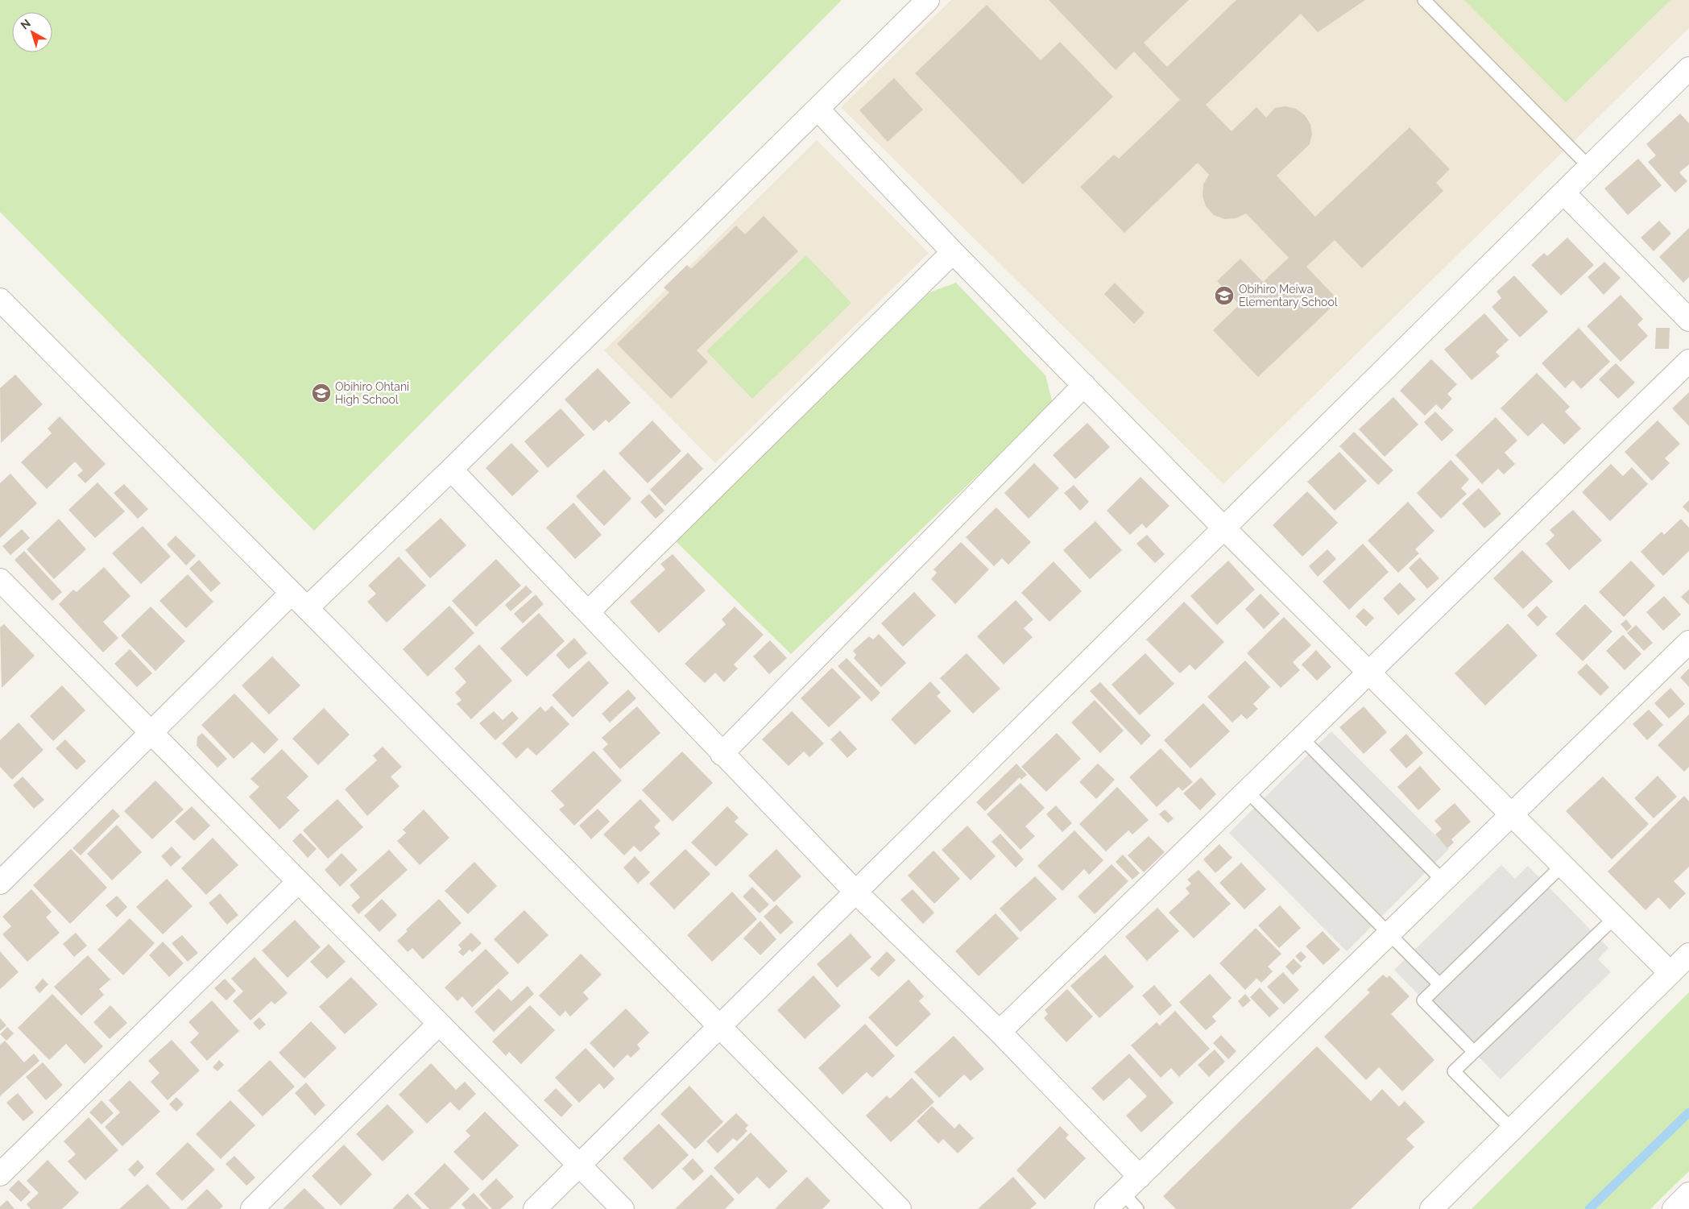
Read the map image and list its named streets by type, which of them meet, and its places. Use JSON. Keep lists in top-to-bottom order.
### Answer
{
  "places": {
    "school or university": ["Obihiro Meiwa Elementary School", "Obihiro Ohtani High School"]
  },
  "north": "top left"
}
